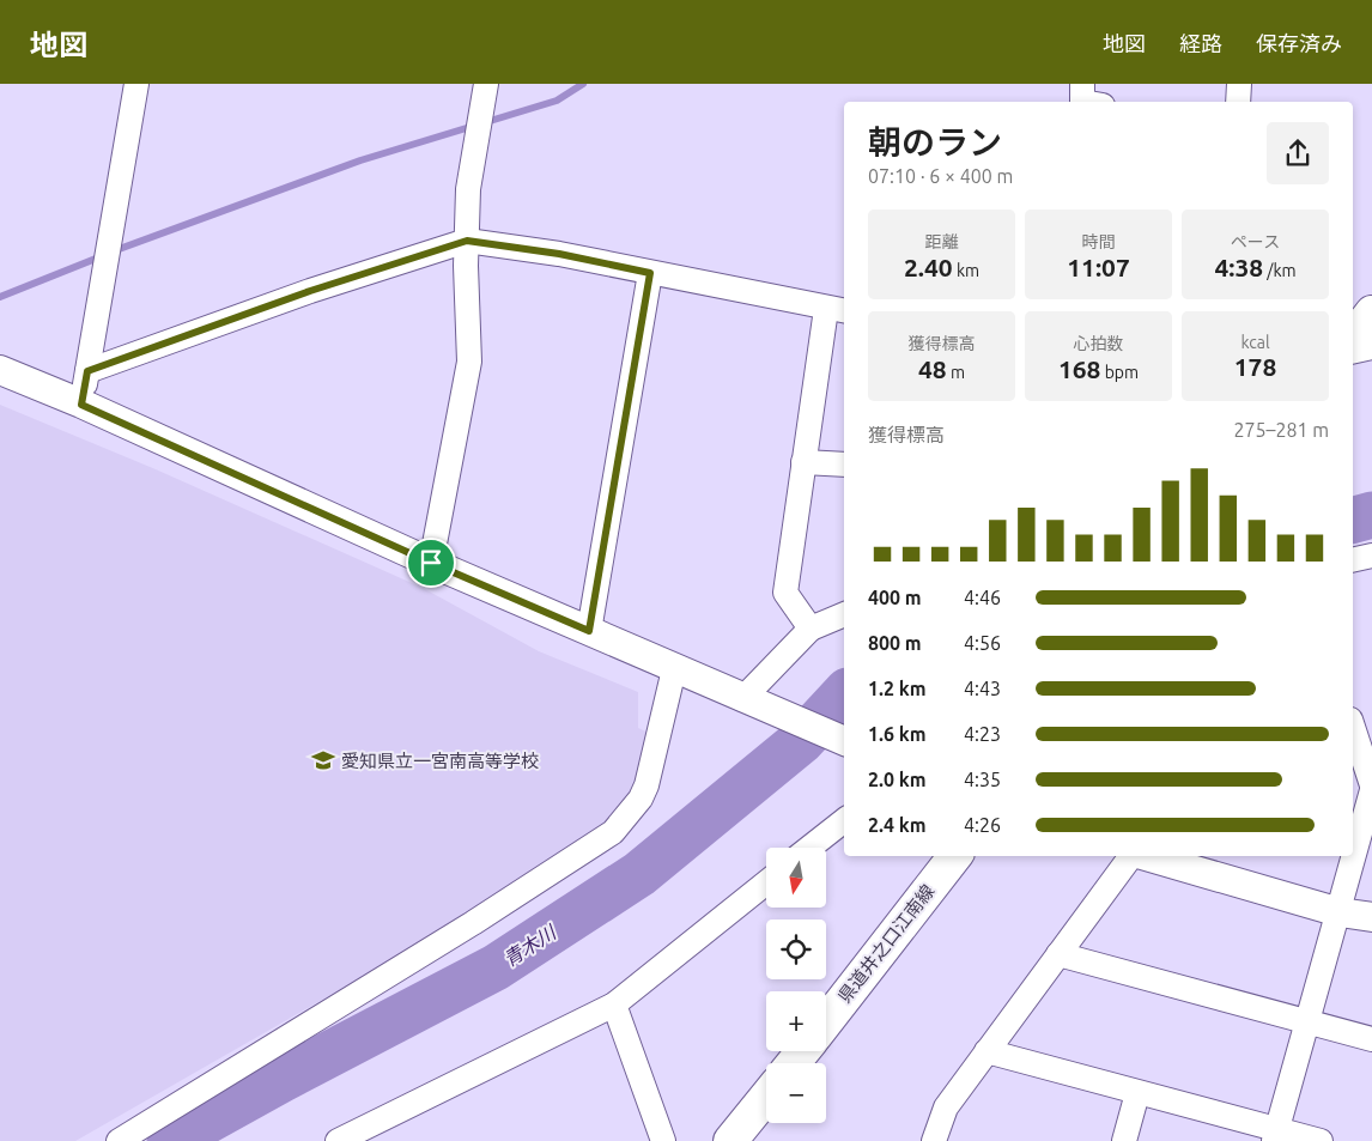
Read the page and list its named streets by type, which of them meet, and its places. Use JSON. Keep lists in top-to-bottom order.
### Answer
{
  "streets": {
    "main road": ["県道井之口江南線"]
  },
  "water": ["青木川"],
  "places": {
    "school or university": ["愛知県立一宮南高等学校"]
  },
  "north": "bottom",
  "page": {
    "header": "地図",
    "nav": ["地図", "経路", "保存済み"],
    "heading": ["朝のラン", "07:10 · 6 × 400 m"],
    "stats": [
      ["距離", "2.40 km"],
      ["時間", "11:07"],
      ["ペース", "4:38 /km"],
      ["獲得標高", "48 m"],
      ["心拍数", "168 bpm"],
      ["kcal", "178"]
    ],
    "chart": ["獲得標高", "275–281 m"],
    "list": [
      {
        "name": "400 m",
        "note": "4:46"
      },
      {
        "name": "800 m",
        "note": "4:56"
      },
      {
        "name": "1.2 km",
        "note": "4:43"
      },
      {
        "name": "1.6 km",
        "note": "4:23"
      },
      {
        "name": "2.0 km",
        "note": "4:35"
      },
      {
        "name": "2.4 km",
        "note": "4:26"
      }
    ],
    "map_buttons": ["+", "−"]
  }
}
